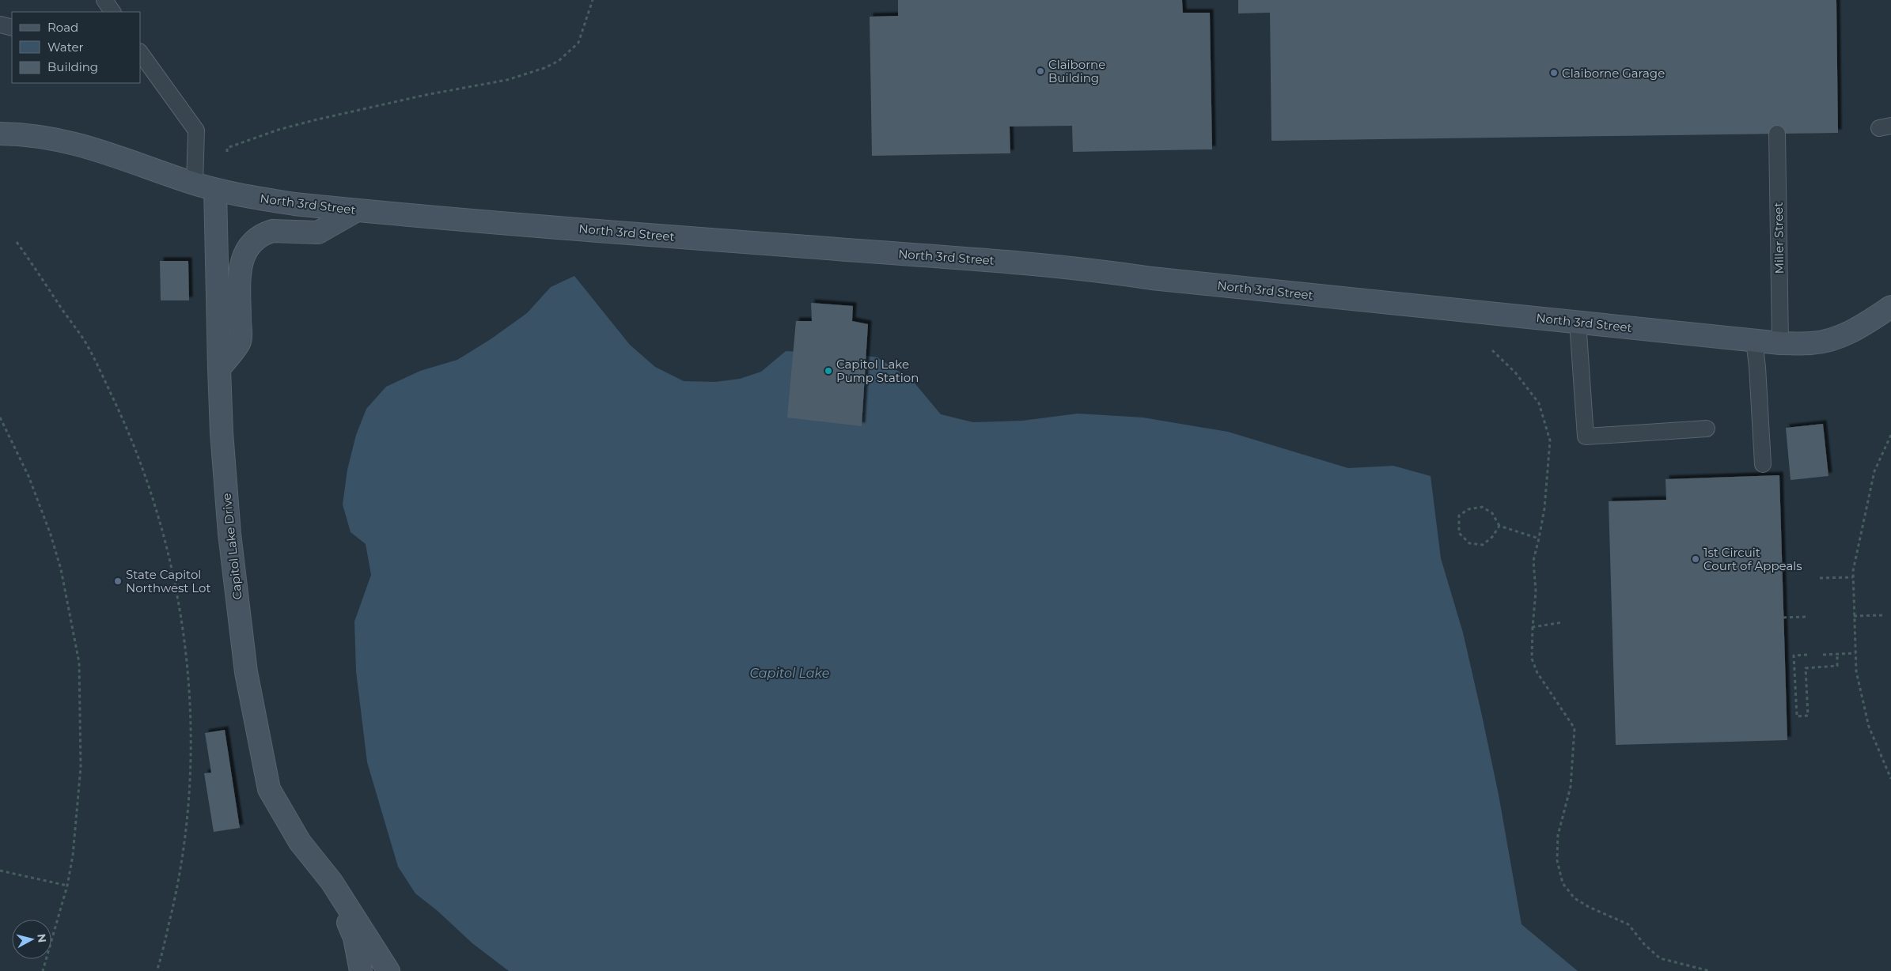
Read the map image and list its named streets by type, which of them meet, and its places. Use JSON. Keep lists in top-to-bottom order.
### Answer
{
  "streets": {
    "main road": ["North 3rd Street", "Capitol Lake Drive"],
    "lane": ["Miller Street"]
  },
  "crossings": [
    ["North 3rd Street", "Miller Street"],
    ["North 3rd Street", "Capitol Lake Drive"]
  ],
  "water": ["Capitol Lake"],
  "places": [
    "Claiborne Building",
    "Claiborne Garage",
    "Capitol Lake Pump Station",
    "1st Circuit Court of Appeals",
    "State Capitol Northwest Lot"
  ],
  "legend": ["Road", "Water", "Building"],
  "north": "right"
}
